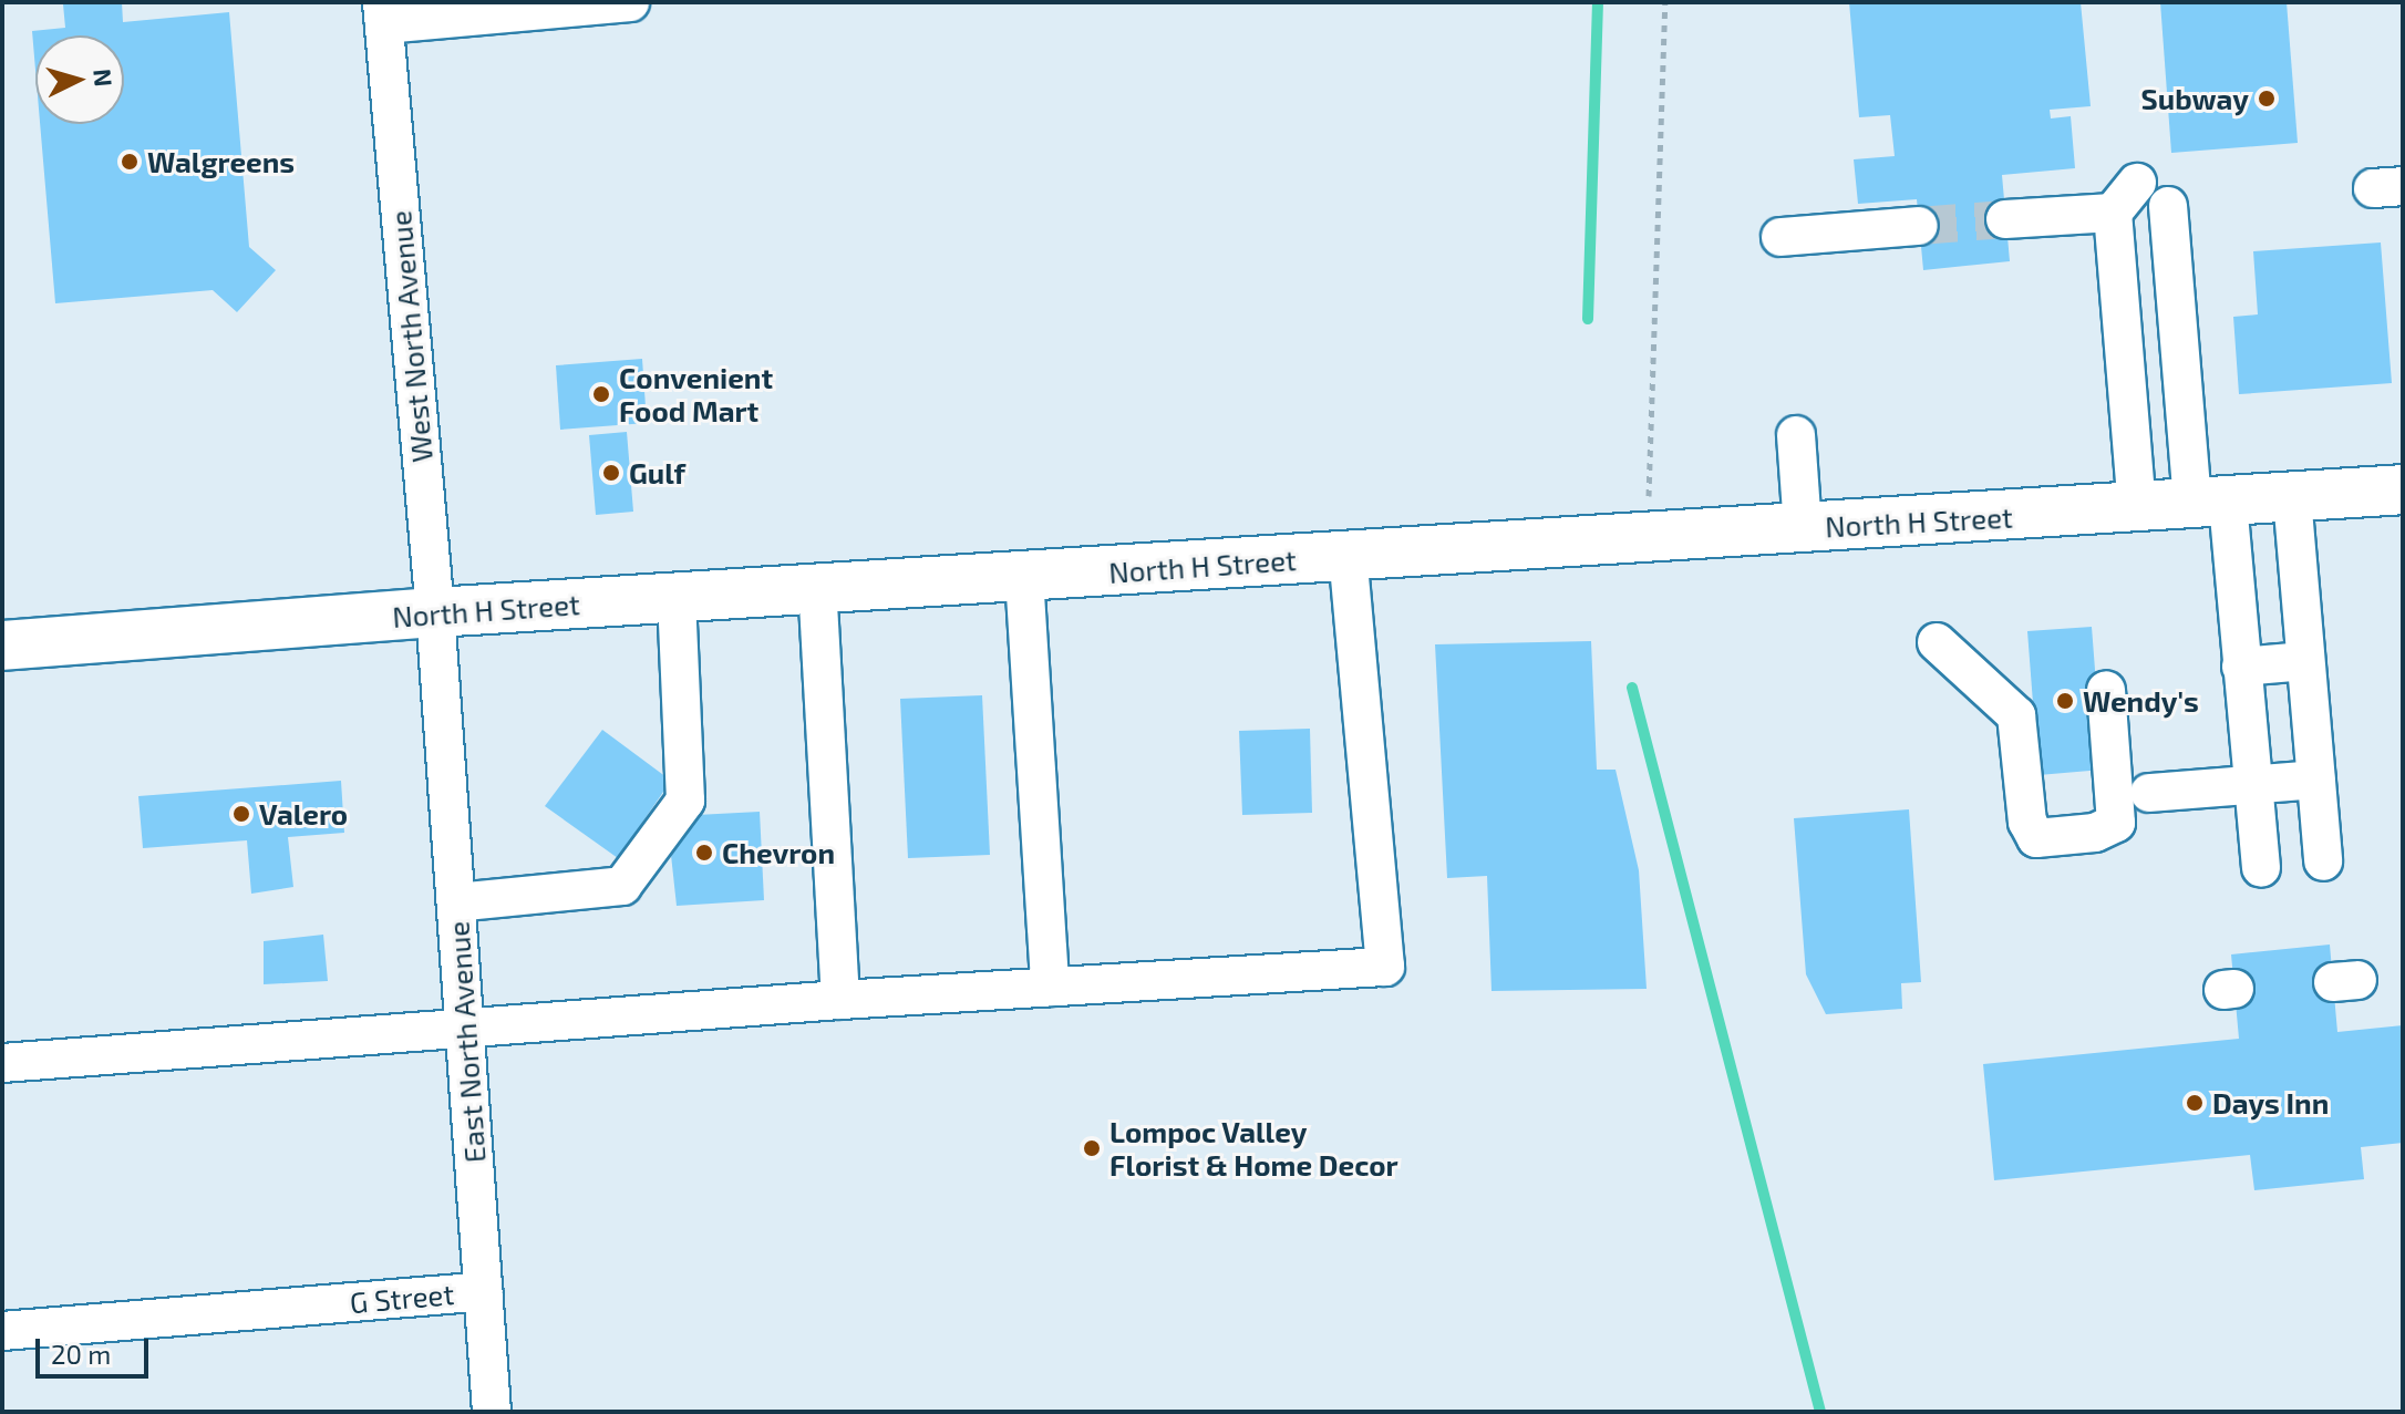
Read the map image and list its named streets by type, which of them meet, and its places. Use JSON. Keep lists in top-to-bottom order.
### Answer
{
  "streets": {
    "highway": ["North H Street"],
    "street": ["West North Avenue", "East North Avenue", "G Street"]
  },
  "crossings": [
    ["West North Avenue", "North H Street"],
    ["West North Avenue", "East North Avenue"],
    ["East North Avenue", "G Street"]
  ],
  "places": [
    "Subway",
    "Walgreens",
    "Convenient Food Mart",
    "Gulf",
    "Wendy's",
    "Valero",
    "Chevron",
    "Days Inn",
    "Lompoc Valley Florist & Home Decor"
  ],
  "scale_bar": "20 m",
  "north": "right"
}
